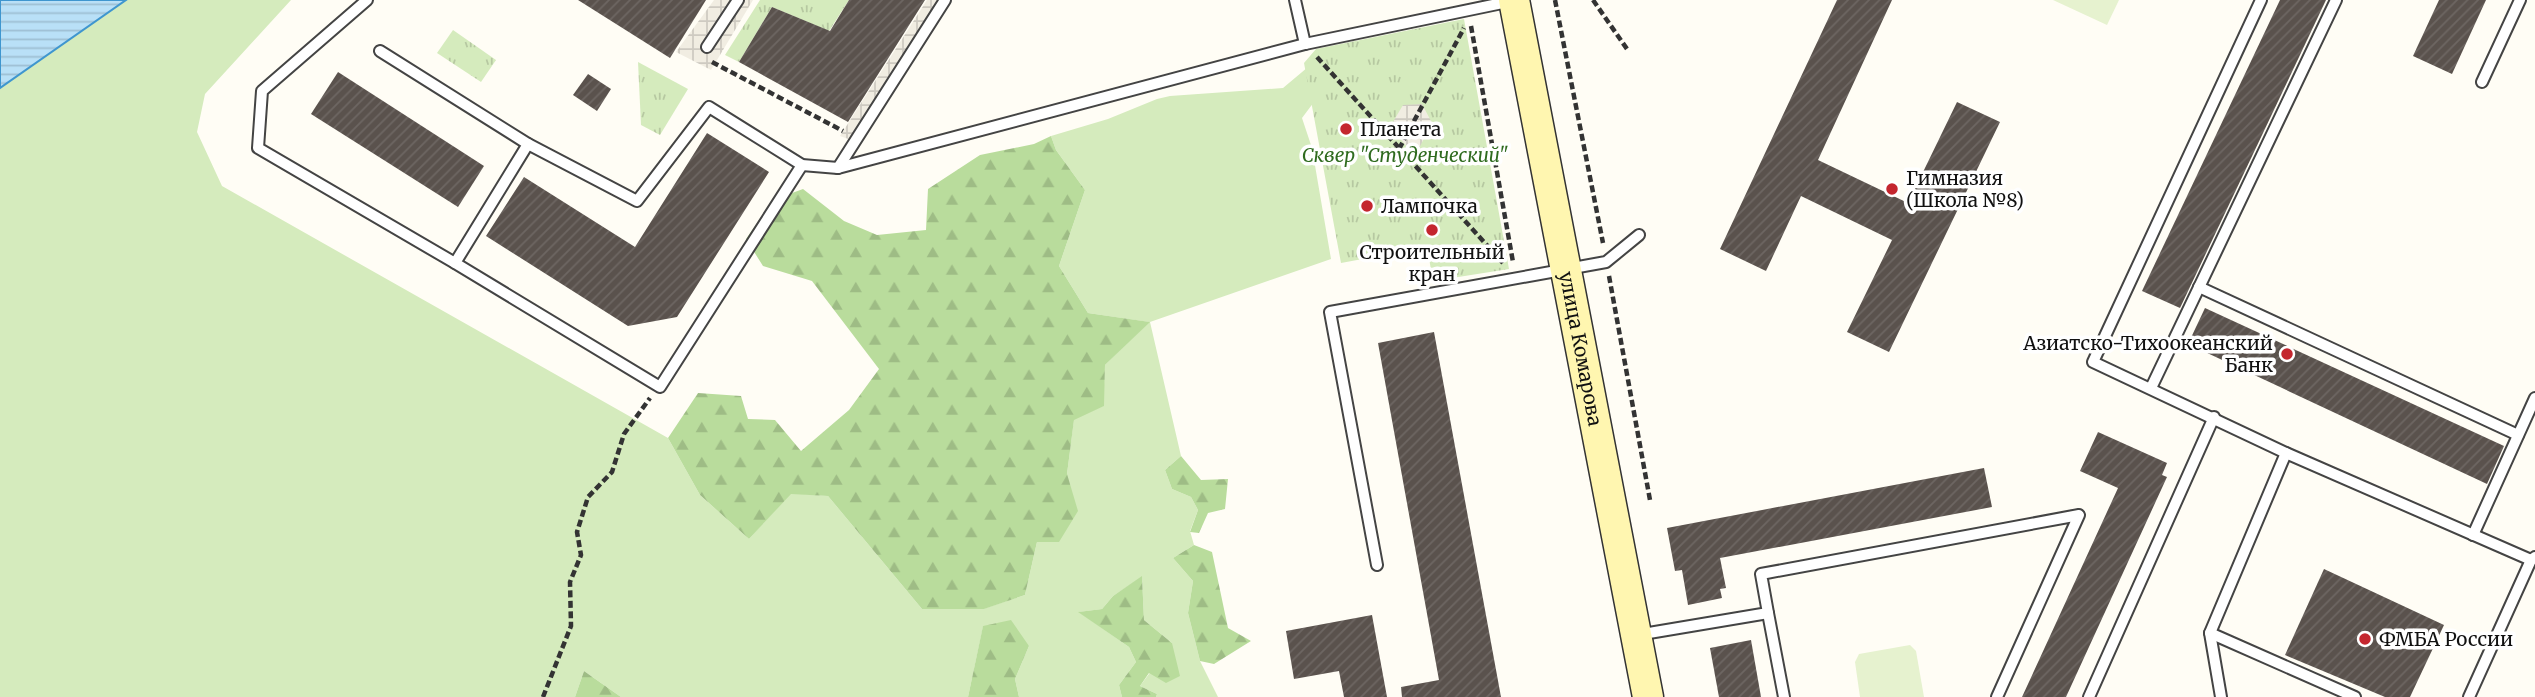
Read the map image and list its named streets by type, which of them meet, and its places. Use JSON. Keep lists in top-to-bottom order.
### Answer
{
  "streets": {
    "street": ["улица Комарова"]
  },
  "parks": ["Сквер \"Студенческий\""],
  "places": [
    "Планета",
    "Гимназия (Школа №8)",
    "Лампочка",
    "Строительный кран",
    "Азиатско-Тихоокеанский Банк",
    "ФМБА России"
  ]
}
